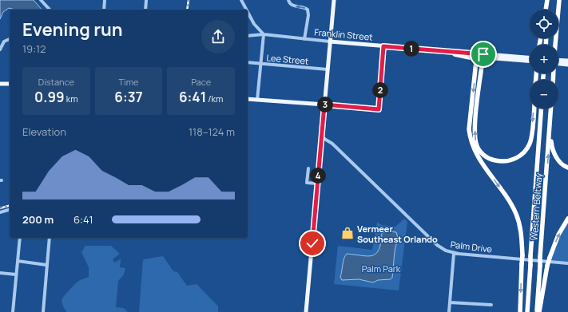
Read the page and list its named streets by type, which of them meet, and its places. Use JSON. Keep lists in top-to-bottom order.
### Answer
{
  "streets": {
    "highway": ["Western Beltway"],
    "main road": ["Franklin Street"],
    "street": ["Lee Street", "Palm Drive"]
  },
  "parks": ["Palm Park"],
  "places": {
    "shop": ["Vermeer Southeast Orlando"]
  },
  "page": {
    "map_buttons": ["+", "−"],
    "heading": ["Evening run", "19:12"],
    "pins": [
      "1",
      "2",
      "3",
      "4"
    ],
    "stats": [
      ["Distance", "0.99 km"],
      ["Time", "6:37"],
      ["Pace", "6:41 /km"]
    ],
    "chart": ["Elevation", "118–124 m"],
    "list": [
      {
        "name": "200 m",
        "note": "6:41"
      }
    ]
  }
}
